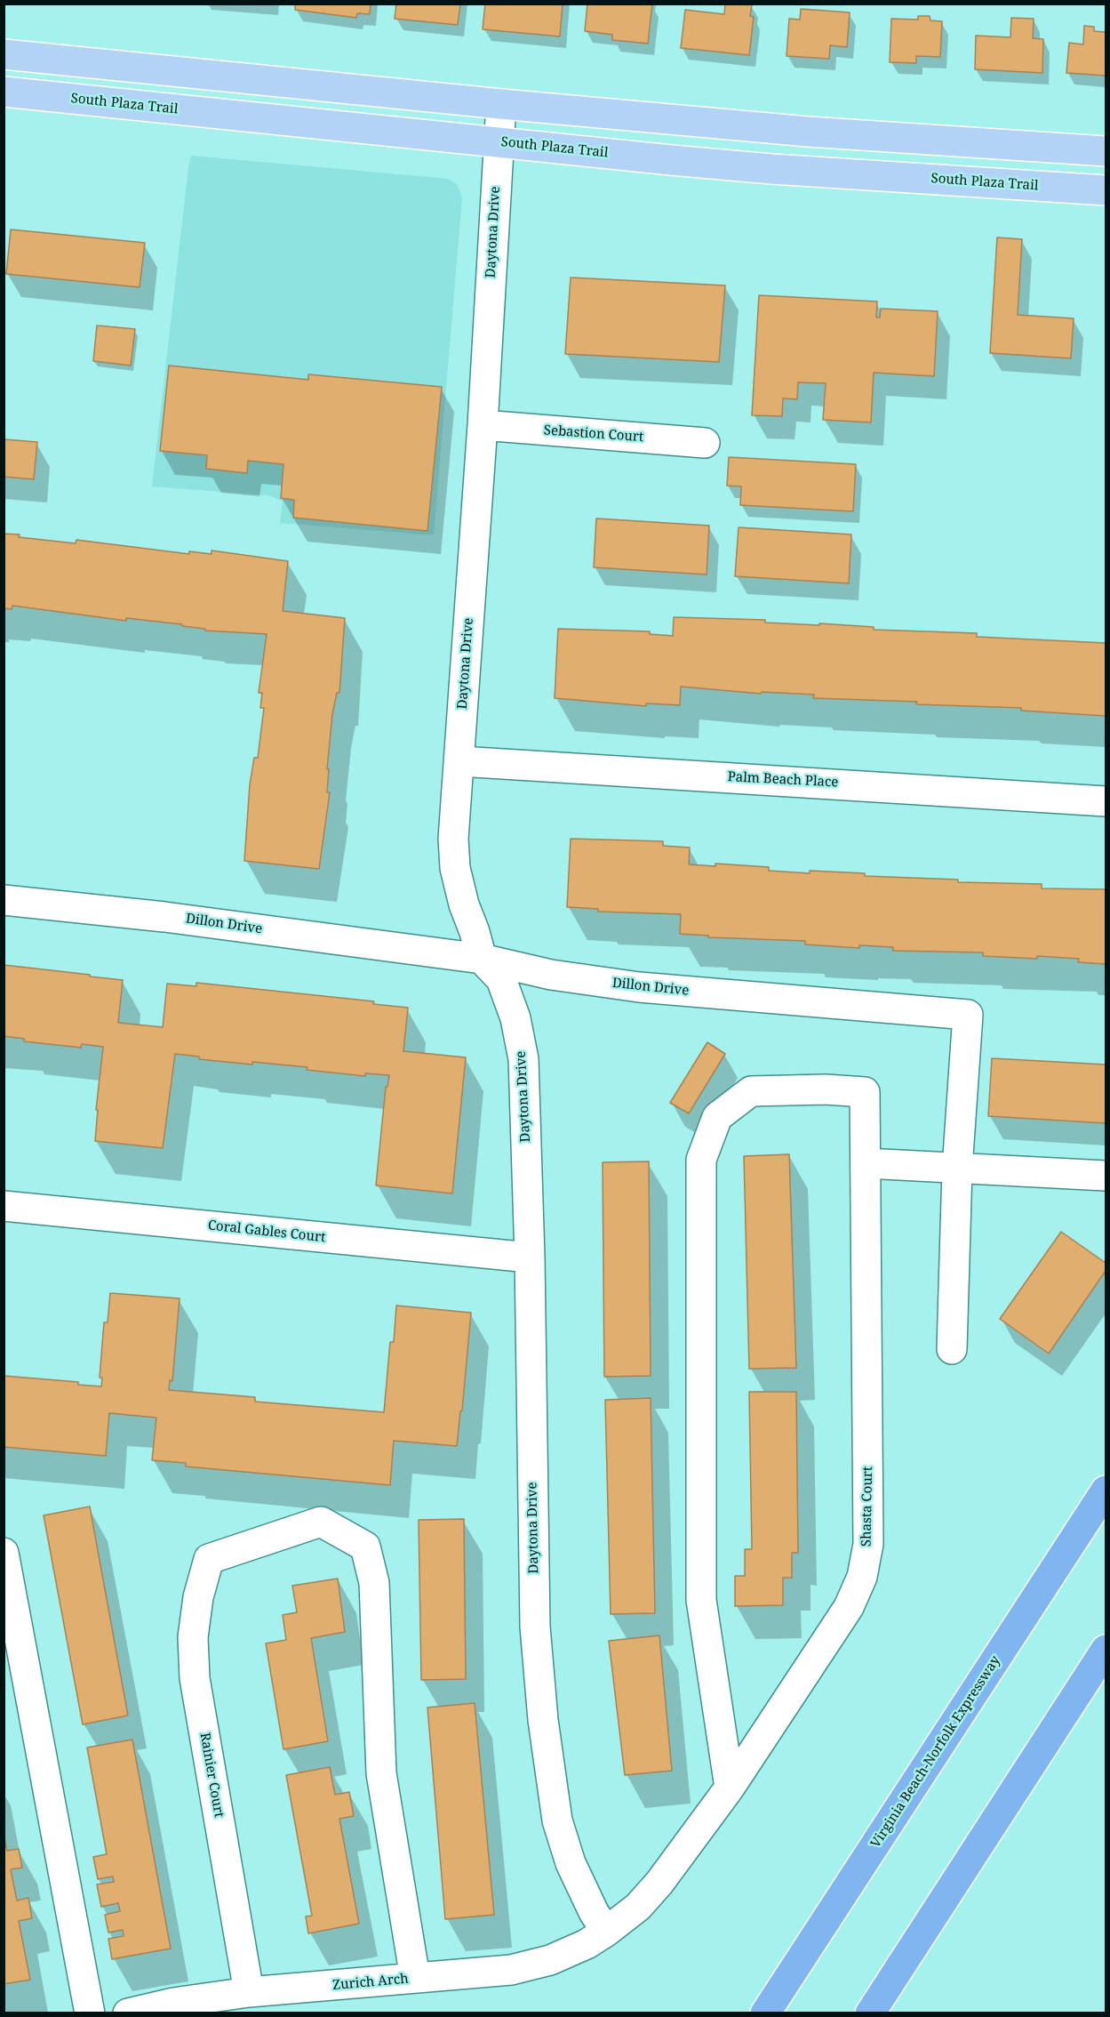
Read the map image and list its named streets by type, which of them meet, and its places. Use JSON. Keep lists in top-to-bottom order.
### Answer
{
  "streets": {
    "highway": ["Virginia Beach-Norfolk Expressway"],
    "main road": ["South Plaza Trail"],
    "street": [
      "Daytona Drive",
      "Sebastion Court",
      "Palm Beach Place",
      "Dillon Drive",
      "Coral Gables Court",
      "Shasta Court",
      "Rainier Court",
      "Zurich Arch"
    ]
  },
  "crossings": [
    ["South Plaza Trail", "Daytona Drive"],
    ["Daytona Drive", "Sebastion Court"],
    ["Daytona Drive", "Palm Beach Place"],
    ["Daytona Drive", "Dillon Drive"],
    ["Daytona Drive", "Coral Gables Court"],
    ["Daytona Drive", "Shasta Court"],
    ["Daytona Drive", "Zurich Arch"],
    ["Shasta Court", "Zurich Arch"],
    ["Rainier Court", "Zurich Arch"]
  ]
}
